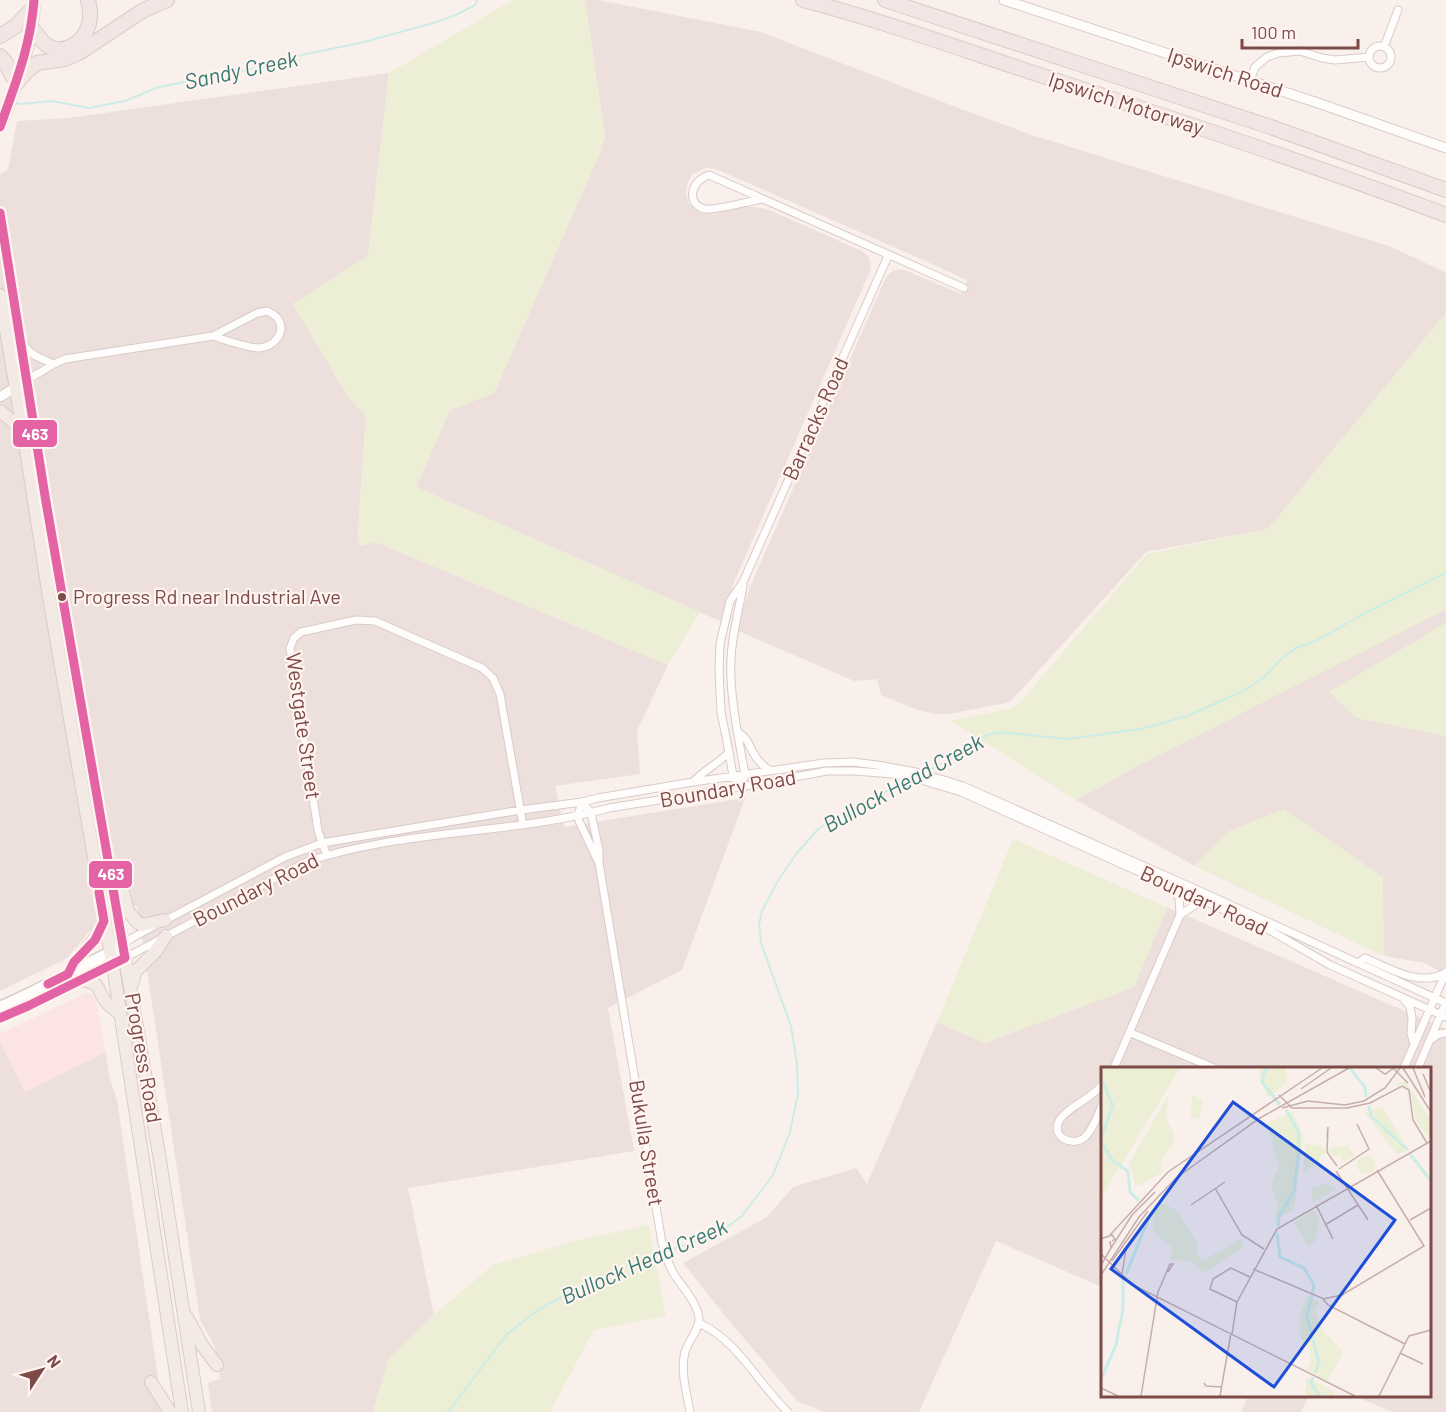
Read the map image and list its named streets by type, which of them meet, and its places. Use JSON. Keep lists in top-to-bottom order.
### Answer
{
  "streets": {
    "highway": ["Ipswich Motorway"],
    "main road": ["Boundary Road", "Progress Road"],
    "street": [
      "Ipswich Road",
      "Barracks Road",
      "Westgate Street",
      "Bukulla Street"
    ]
  },
  "crossings": [
    ["Barracks Road", "Boundary Road"],
    ["Westgate Street", "Boundary Road"],
    ["Boundary Road", "Progress Road"],
    ["Boundary Road", "Bukulla Street"]
  ],
  "water": ["Sandy Creek", "Bullock Head Creek"],
  "places": ["Progress Rd near Industrial Ave"],
  "lines": ["transit line 463"],
  "scale_bar": "100 m",
  "north": "top right"
}
